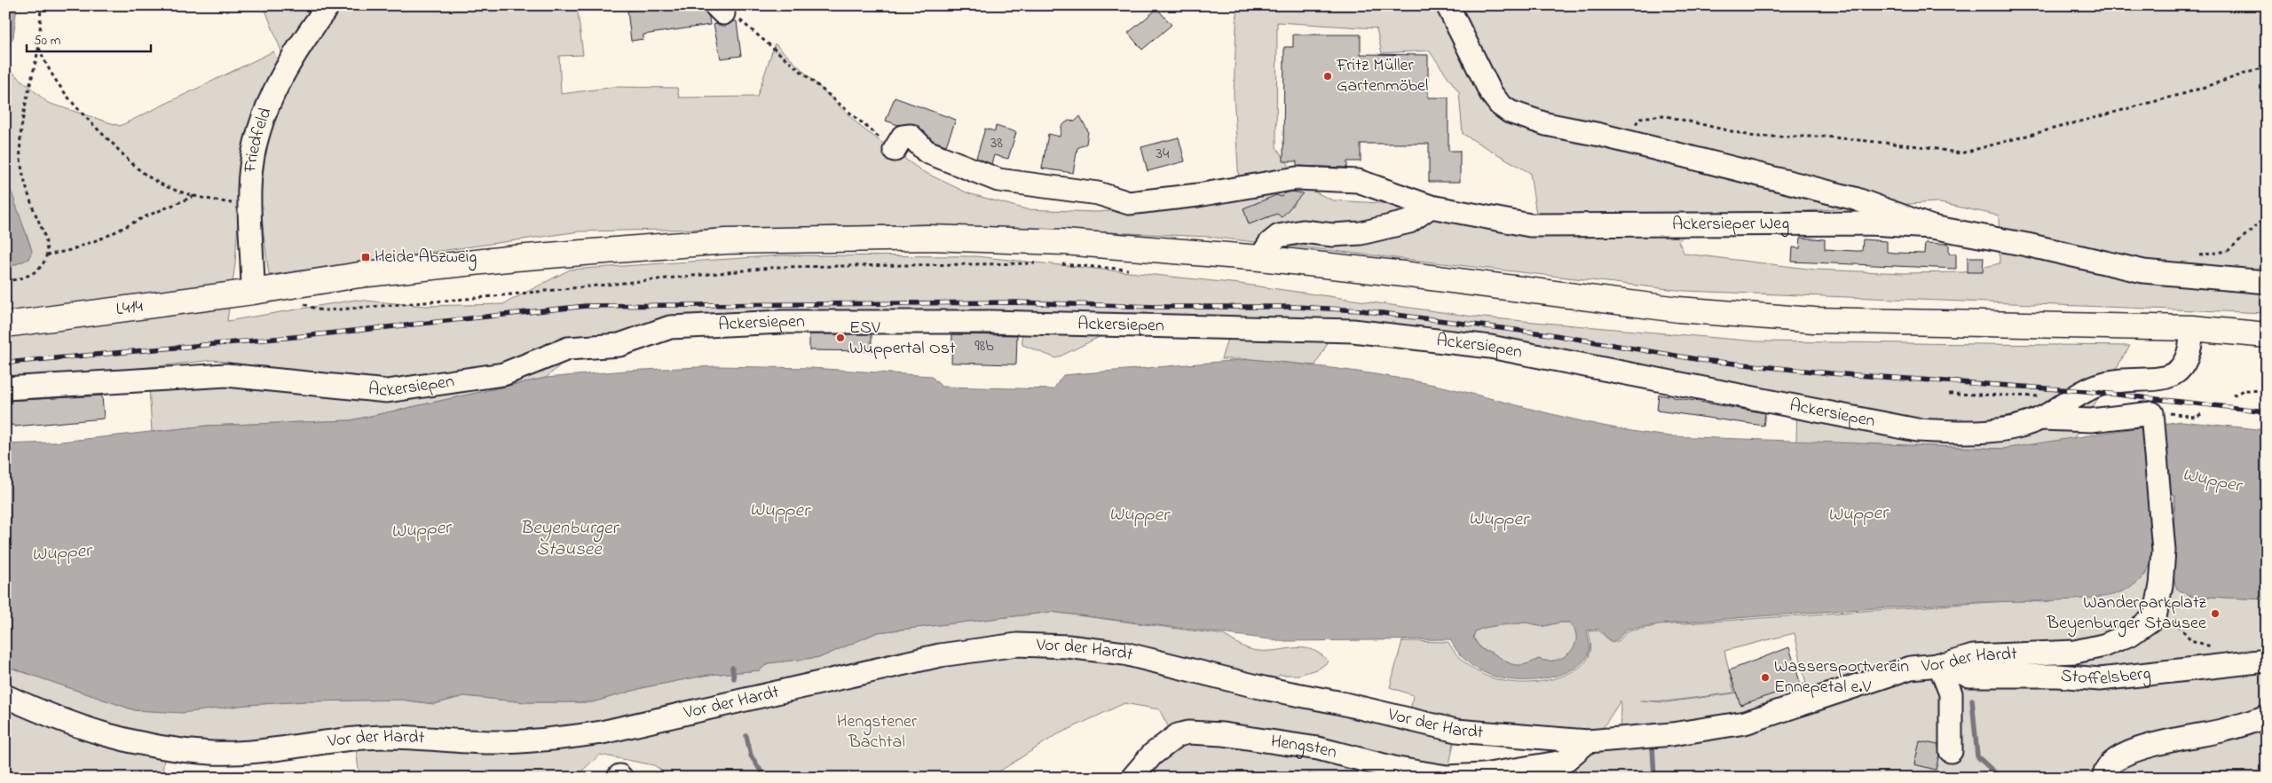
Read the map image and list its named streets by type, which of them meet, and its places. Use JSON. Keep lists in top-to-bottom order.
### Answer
{
  "streets": {
    "main road": ["L414"],
    "street": [
      "Friedfeld",
      "Ackersieper Weg",
      "Ackersiepen",
      "Vor der Hardt",
      "Stoffelsberg",
      "Hengsten"
    ]
  },
  "crossings": [
    ["Friedfeld", "L414"],
    ["L414", "Ackersiepen"],
    ["Vor der Hardt", "Stoffelsberg"],
    ["Vor der Hardt", "Hengsten"]
  ],
  "water": ["Wupper", "Beyenburger Stausee"],
  "parks": ["Hengstener Bachtal"],
  "places": {
    "other": [
      "Fritz Müller Gartenmöbel",
      "ESV Wuppertal Ost",
      "Wanderparkplatz Beyenburger Stausee",
      "Wassersportverein Ennepetal e.V"
    ],
    "transit": ["Heide Abzweig"]
  },
  "house_numbers": ["38", "34", "98b"],
  "scale_bar": "50 m"
}
